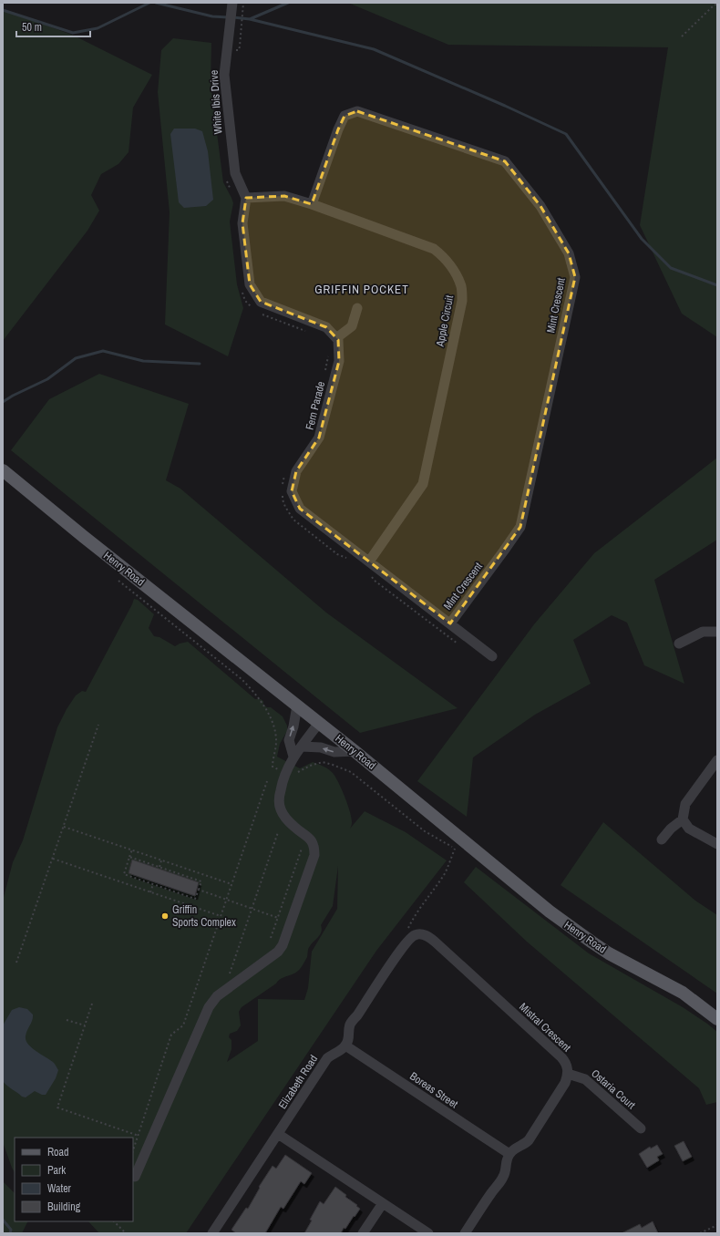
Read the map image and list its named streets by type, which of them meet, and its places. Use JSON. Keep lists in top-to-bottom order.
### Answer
{
  "streets": {
    "main road": ["Henry Road"],
    "street": [
      "White Ibis Drive",
      "Mint Crescent",
      "Apple Circuit",
      "Fern Parade",
      "Mistral Crescent",
      "Elizabeth Road",
      "Ostaria Court",
      "Boreas Street"
    ]
  },
  "crossings": [
    ["White Ibis Drive", "Apple Circuit"],
    ["Mint Crescent", "Apple Circuit"],
    ["Mint Crescent", "Fern Parade"],
    ["Apple Circuit", "Fern Parade"],
    ["Mistral Crescent", "Ostaria Court"],
    ["Elizabeth Road", "Boreas Street"]
  ],
  "districts": ["GRIFFIN POCKET"],
  "places": ["Griffin Sports Complex"],
  "legend": [
    "Road",
    "Park",
    "Water",
    "Building"
  ],
  "scale_bar": "50 m"
}
